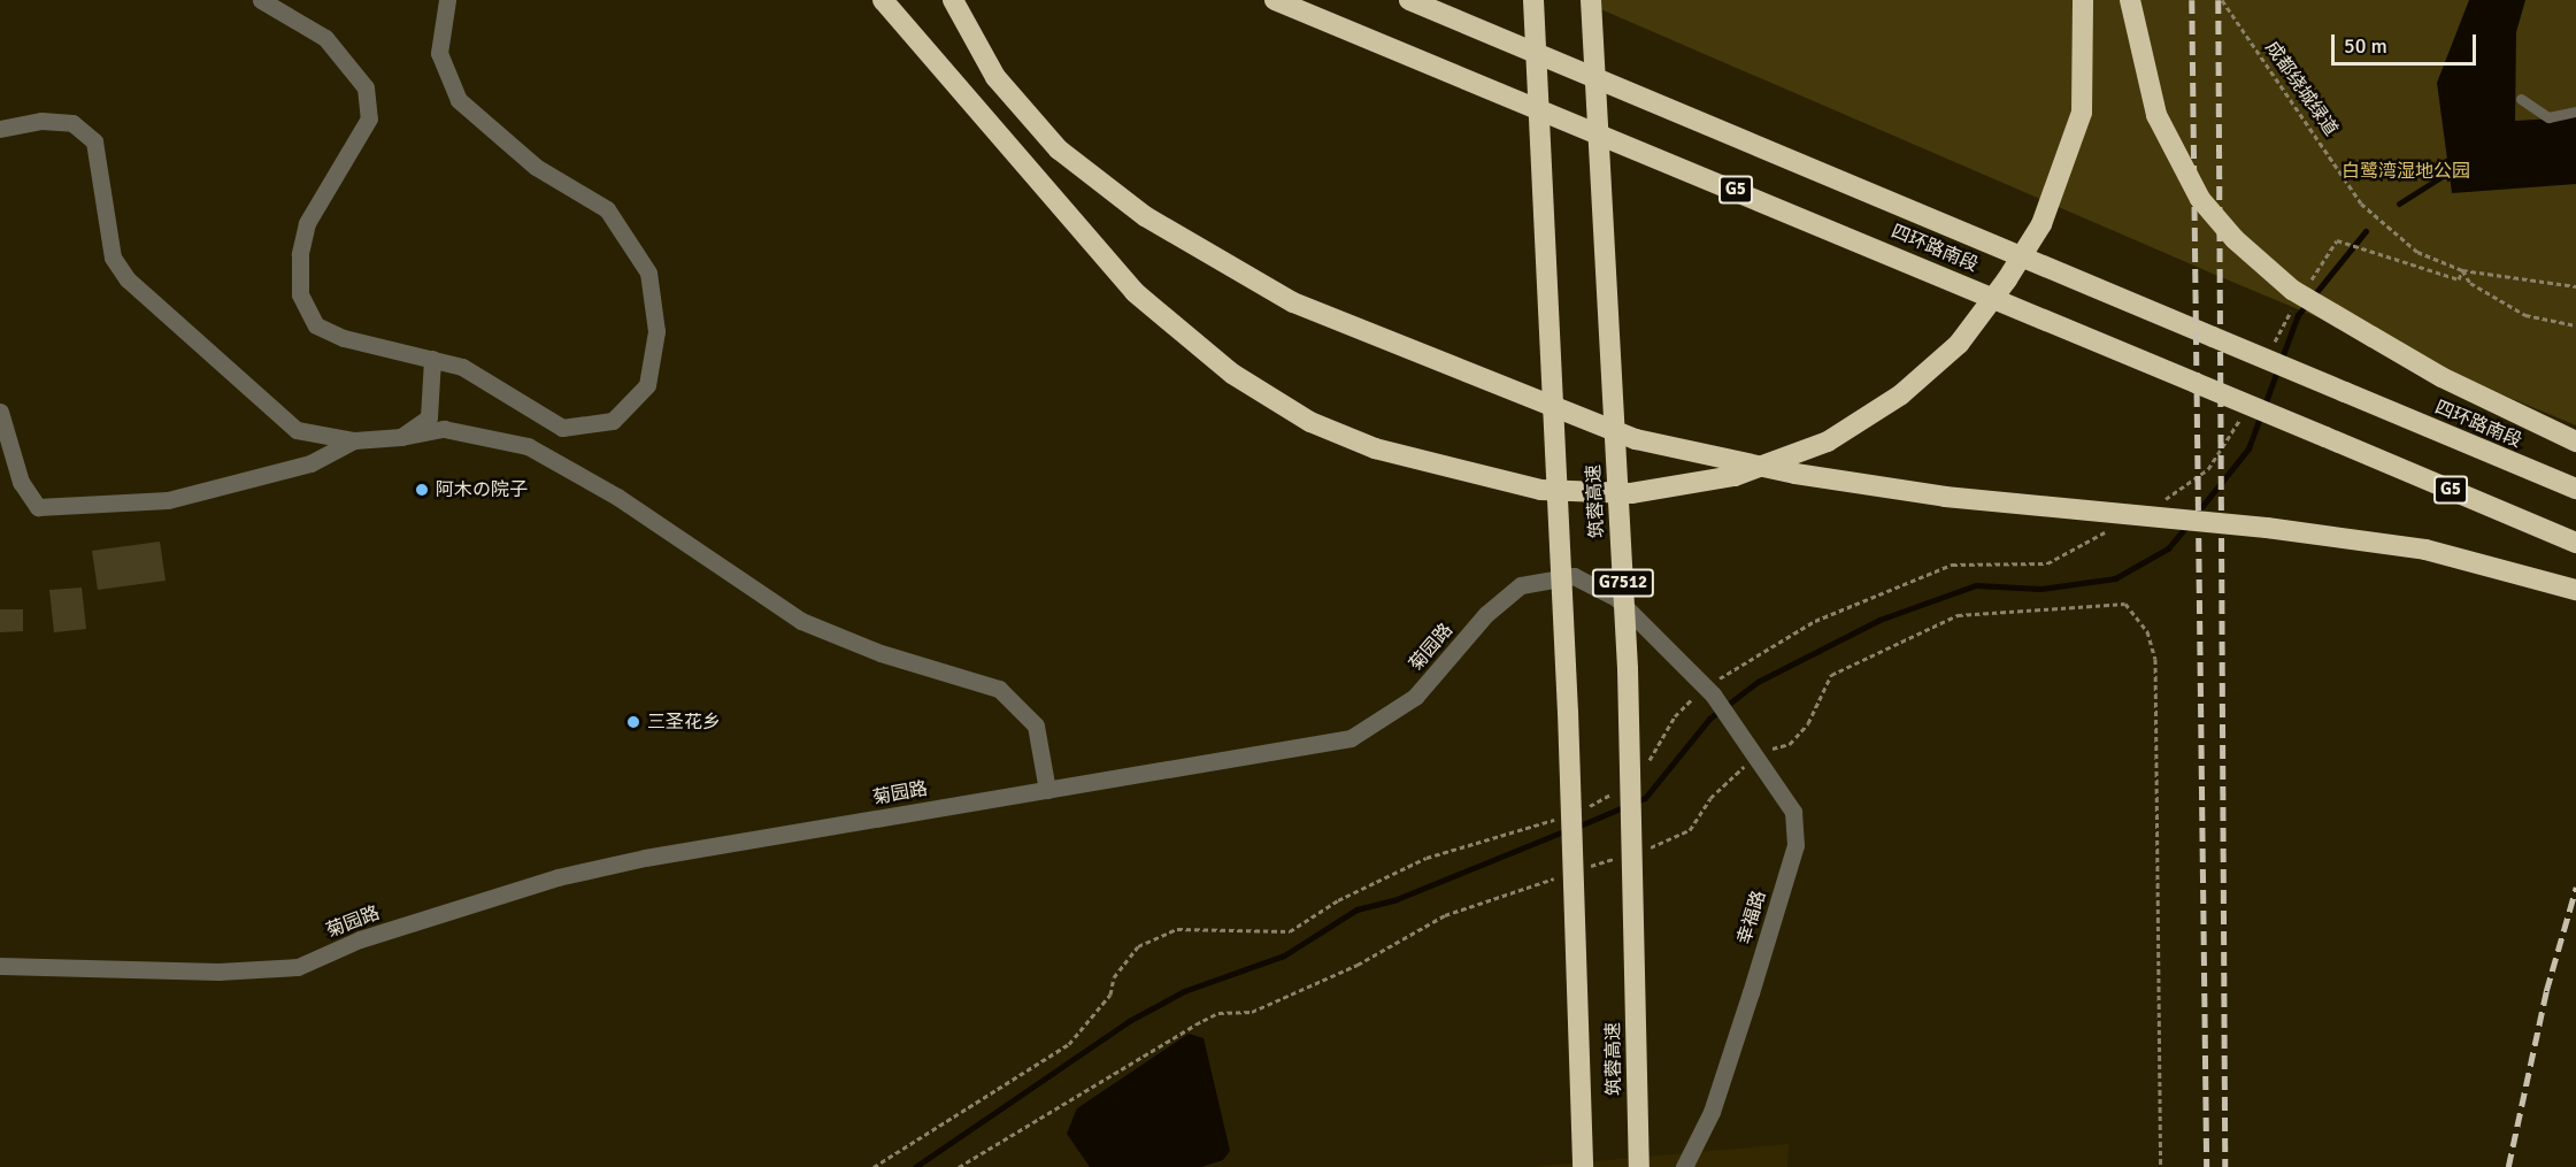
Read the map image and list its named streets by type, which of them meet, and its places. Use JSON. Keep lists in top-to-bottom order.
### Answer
{
  "streets": {
    "highway": [
      "G5",
      "四环路南段",
      "筑蓉高速",
      "G7512"
    ],
    "street": ["菊园路", "幸福路"],
    "path": ["成都绕城绿道"]
  },
  "crossings": [
    ["菊园路", "幸福路"]
  ],
  "parks": ["白鹭湾湿地公园"],
  "places": ["阿木の院子", "三圣花乡"],
  "scale_bar": "50 m"
}
